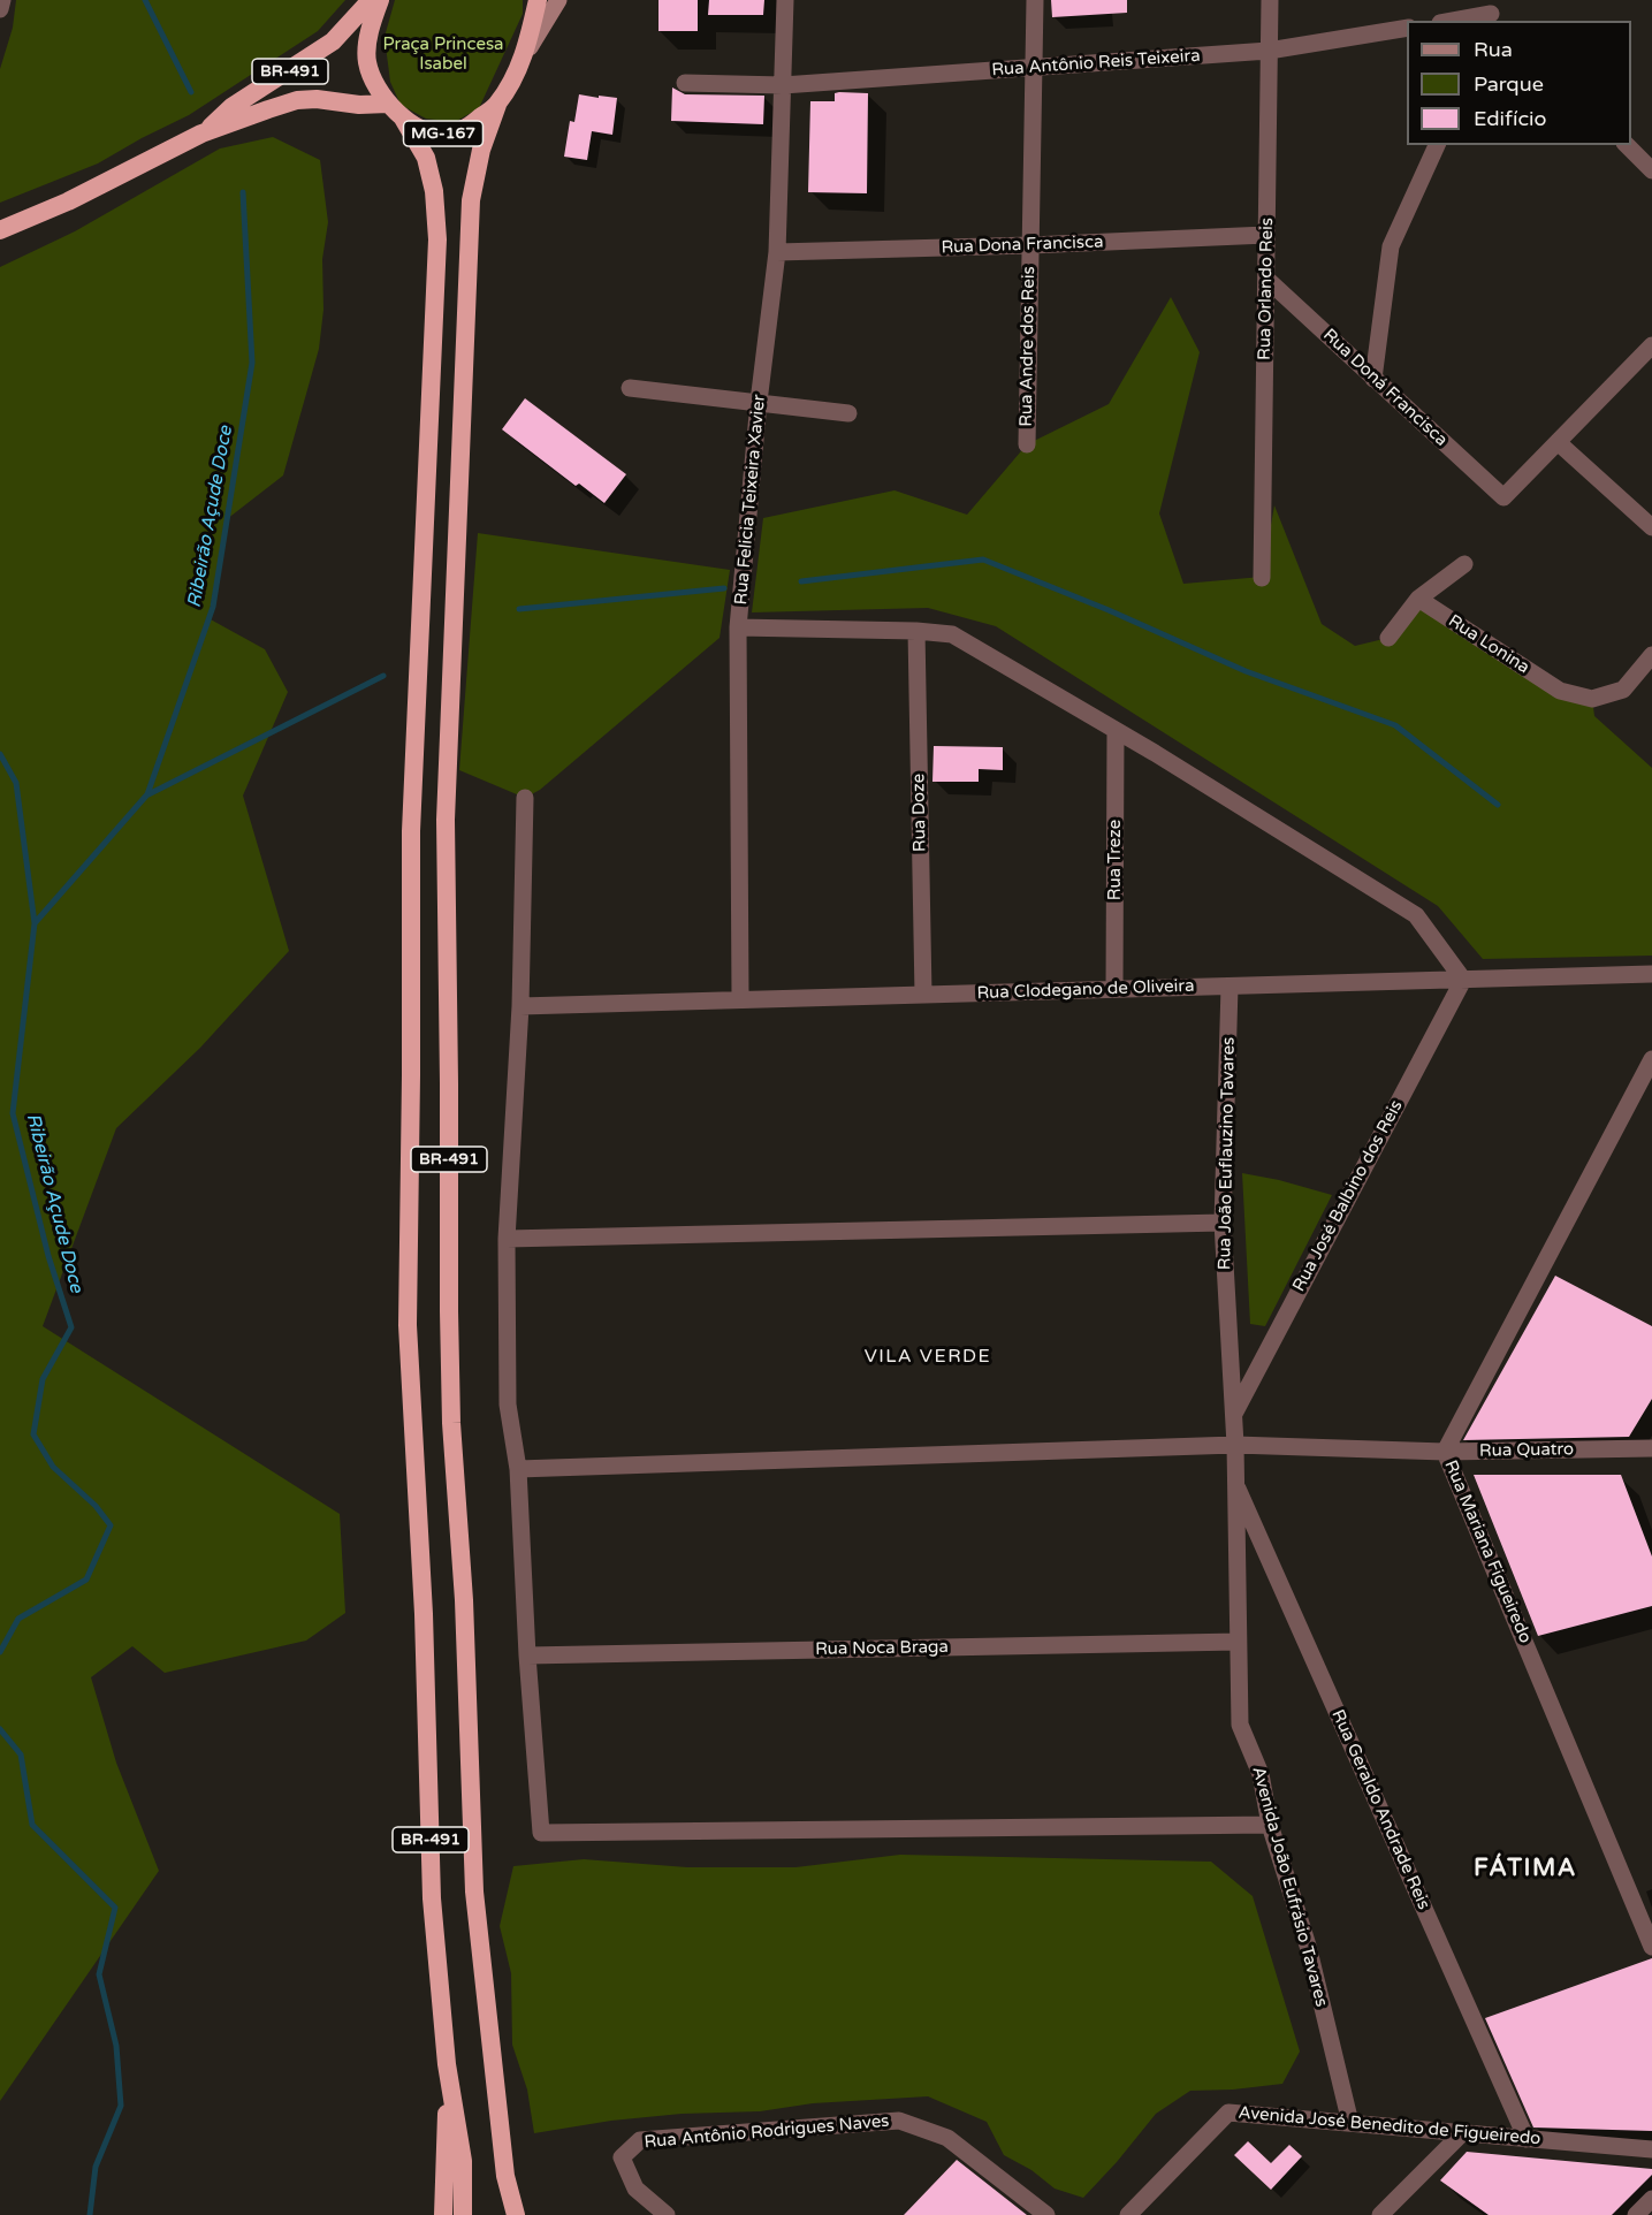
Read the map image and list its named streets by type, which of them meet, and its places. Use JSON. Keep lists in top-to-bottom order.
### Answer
{
  "streets": {
    "highway": ["BR-491", "MG-167"],
    "street": [
      "Rua Antônio Reis Teixeira",
      "Rua Dona Francisca",
      "Rua Orlando Reis",
      "Rua Andre dos Reis",
      "Rua Doná Francisca",
      "Rua Felicia Teixeira Xavier",
      "Rua Lonina",
      "Rua Doze",
      "Rua Treze",
      "Rua Clodegano de Oliveira",
      "Rua João Euflauzino Tavares",
      "Rua José Balbino dos Reis",
      "Rua Quatro",
      "Rua Mariana Figueiredo",
      "Rua Noca Braga",
      "Rua Geraldo Andrade Reis",
      "Avenida João Eufrásio Tavares",
      "Avenida José Benedito de Figueiredo",
      "Rua Antônio Rodrigues Naves"
    ]
  },
  "crossings": [
    ["Rua Antônio Reis Teixeira", "Rua Orlando Reis"],
    ["Rua Antônio Reis Teixeira", "Rua Andre dos Reis"],
    ["Rua Antônio Reis Teixeira", "Rua Felicia Teixeira Xavier"],
    ["BR-491", "MG-167"],
    ["Rua Dona Francisca", "Rua Orlando Reis"],
    ["Rua Dona Francisca", "Rua Andre dos Reis"],
    ["Rua Dona Francisca", "Rua Felicia Teixeira Xavier"],
    ["Rua Orlando Reis", "Rua Doná Francisca"],
    ["Rua Felicia Teixeira Xavier", "Rua Clodegano de Oliveira"],
    ["Rua Doze", "Rua Clodegano de Oliveira"],
    ["Rua Treze", "Rua Clodegano de Oliveira"],
    ["Rua Clodegano de Oliveira", "Rua João Euflauzino Tavares"],
    ["Rua Clodegano de Oliveira", "Rua José Balbino dos Reis"],
    ["Rua João Euflauzino Tavares", "Rua José Balbino dos Reis"],
    ["Rua João Euflauzino Tavares", "Rua Quatro"],
    ["Rua João Euflauzino Tavares", "Avenida João Eufrásio Tavares"],
    ["Rua Quatro", "Rua Mariana Figueiredo"],
    ["Rua Quatro", "Avenida João Eufrásio Tavares"],
    ["Rua Noca Braga", "Avenida João Eufrásio Tavares"],
    ["Rua Geraldo Andrade Reis", "Avenida João Eufrásio Tavares"],
    ["Rua Geraldo Andrade Reis", "Avenida José Benedito de Figueiredo"],
    ["Avenida João Eufrásio Tavares", "Avenida José Benedito de Figueiredo"]
  ],
  "districts": ["VILA VERDE", "FÁTIMA"],
  "water": ["Ribeirão Açude Doce"],
  "parks": ["Praça Princesa Isabel"],
  "legend": ["Rua", "Parque", "Edifício"]
}
